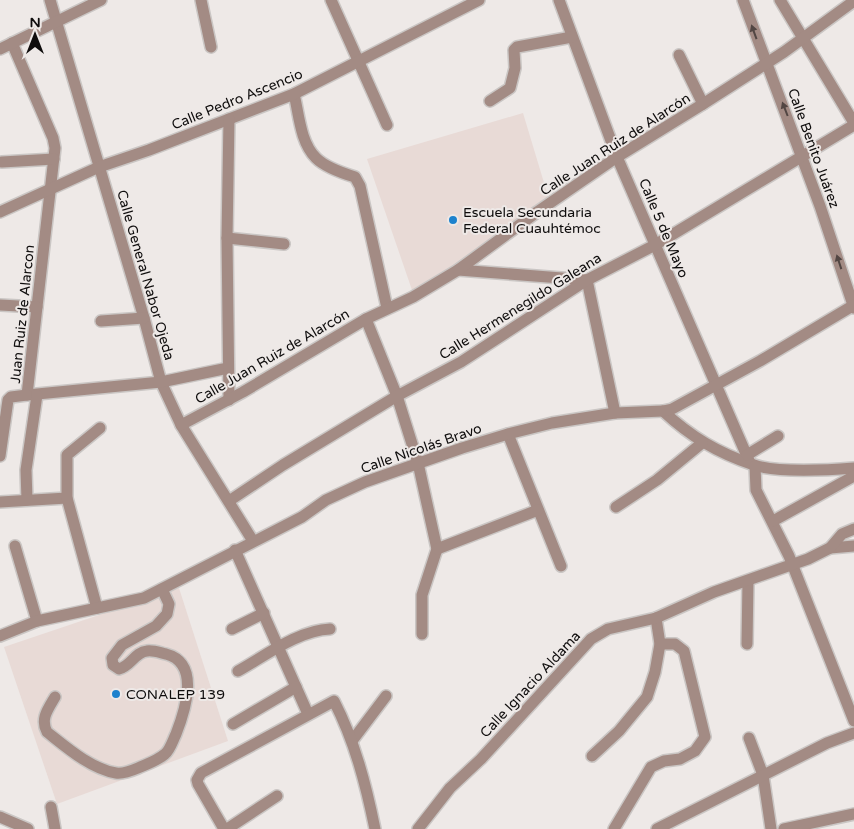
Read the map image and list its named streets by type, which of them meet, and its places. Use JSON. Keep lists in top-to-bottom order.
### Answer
{
  "streets": {
    "street": [
      "Calle Pedro Ascencio",
      "Calle Juan Ruiz de Alarcón",
      "Calle Benito Juárez",
      "Calle 5 de Mayo",
      "Calle General Nabor Ojeda",
      "Calle Hermenegildo Galeana",
      "Juan Ruiz de Alarcon",
      "Calle Nicolás Bravo",
      "Calle Ignacio Aldama"
    ]
  },
  "crossings": [
    ["Calle Pedro Ascencio", "Calle General Nabor Ojeda"],
    ["Calle Pedro Ascencio", "Juan Ruiz de Alarcon"],
    ["Calle Juan Ruiz de Alarcón", "Calle Benito Juárez"],
    ["Calle Juan Ruiz de Alarcón", "Calle 5 de Mayo"],
    ["Calle Juan Ruiz de Alarcón", "Calle General Nabor Ojeda"],
    ["Calle Benito Juárez", "Calle Hermenegildo Galeana"],
    ["Calle Benito Juárez", "Calle Nicolás Bravo"],
    ["Calle 5 de Mayo", "Calle Hermenegildo Galeana"],
    ["Calle 5 de Mayo", "Calle Nicolás Bravo"],
    ["Calle 5 de Mayo", "Calle Ignacio Aldama"],
    ["Calle General Nabor Ojeda", "Calle Hermenegildo Galeana"],
    ["Calle General Nabor Ojeda", "Juan Ruiz de Alarcon"],
    ["Calle General Nabor Ojeda", "Calle Nicolás Bravo"]
  ],
  "places": ["Escuela Secundaria Federal Cuauhtémoc", "CONALEP 139"],
  "north": "top"
}
